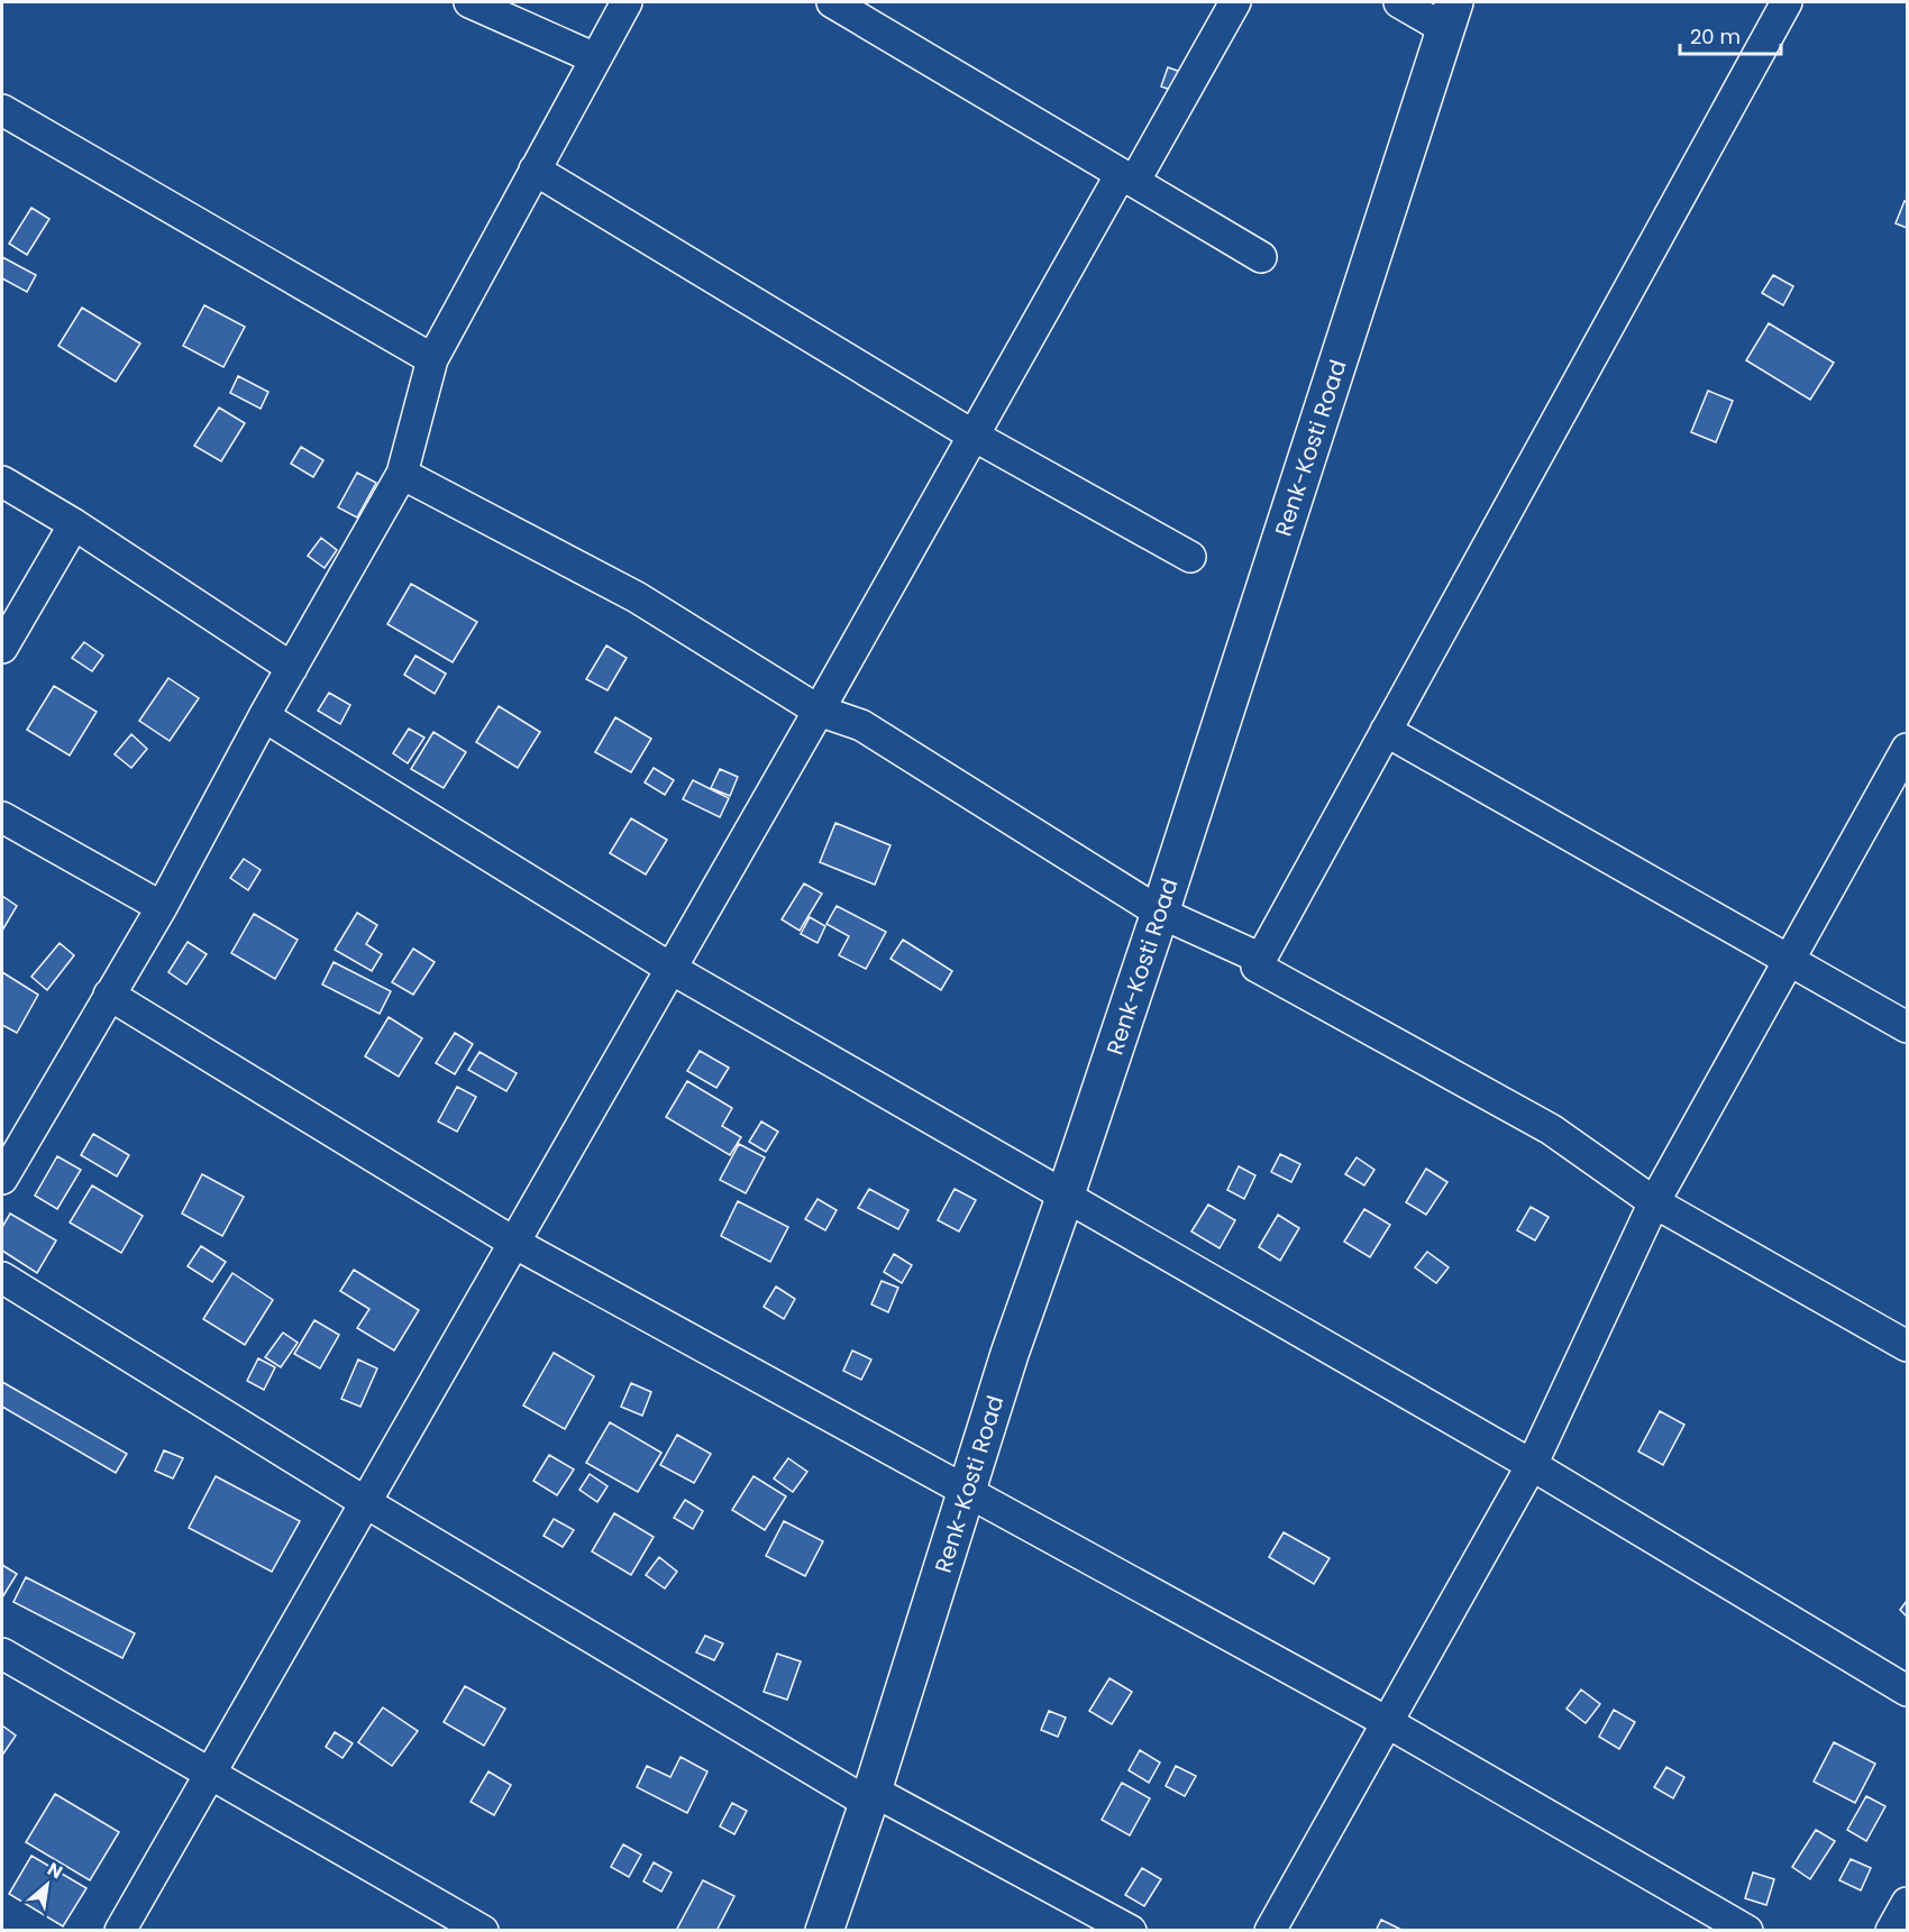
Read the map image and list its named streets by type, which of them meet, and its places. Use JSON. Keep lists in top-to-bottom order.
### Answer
{
  "streets": {
    "main road": ["Renk-Kosti Road"]
  },
  "scale_bar": "20 m",
  "north": "top right"
}
